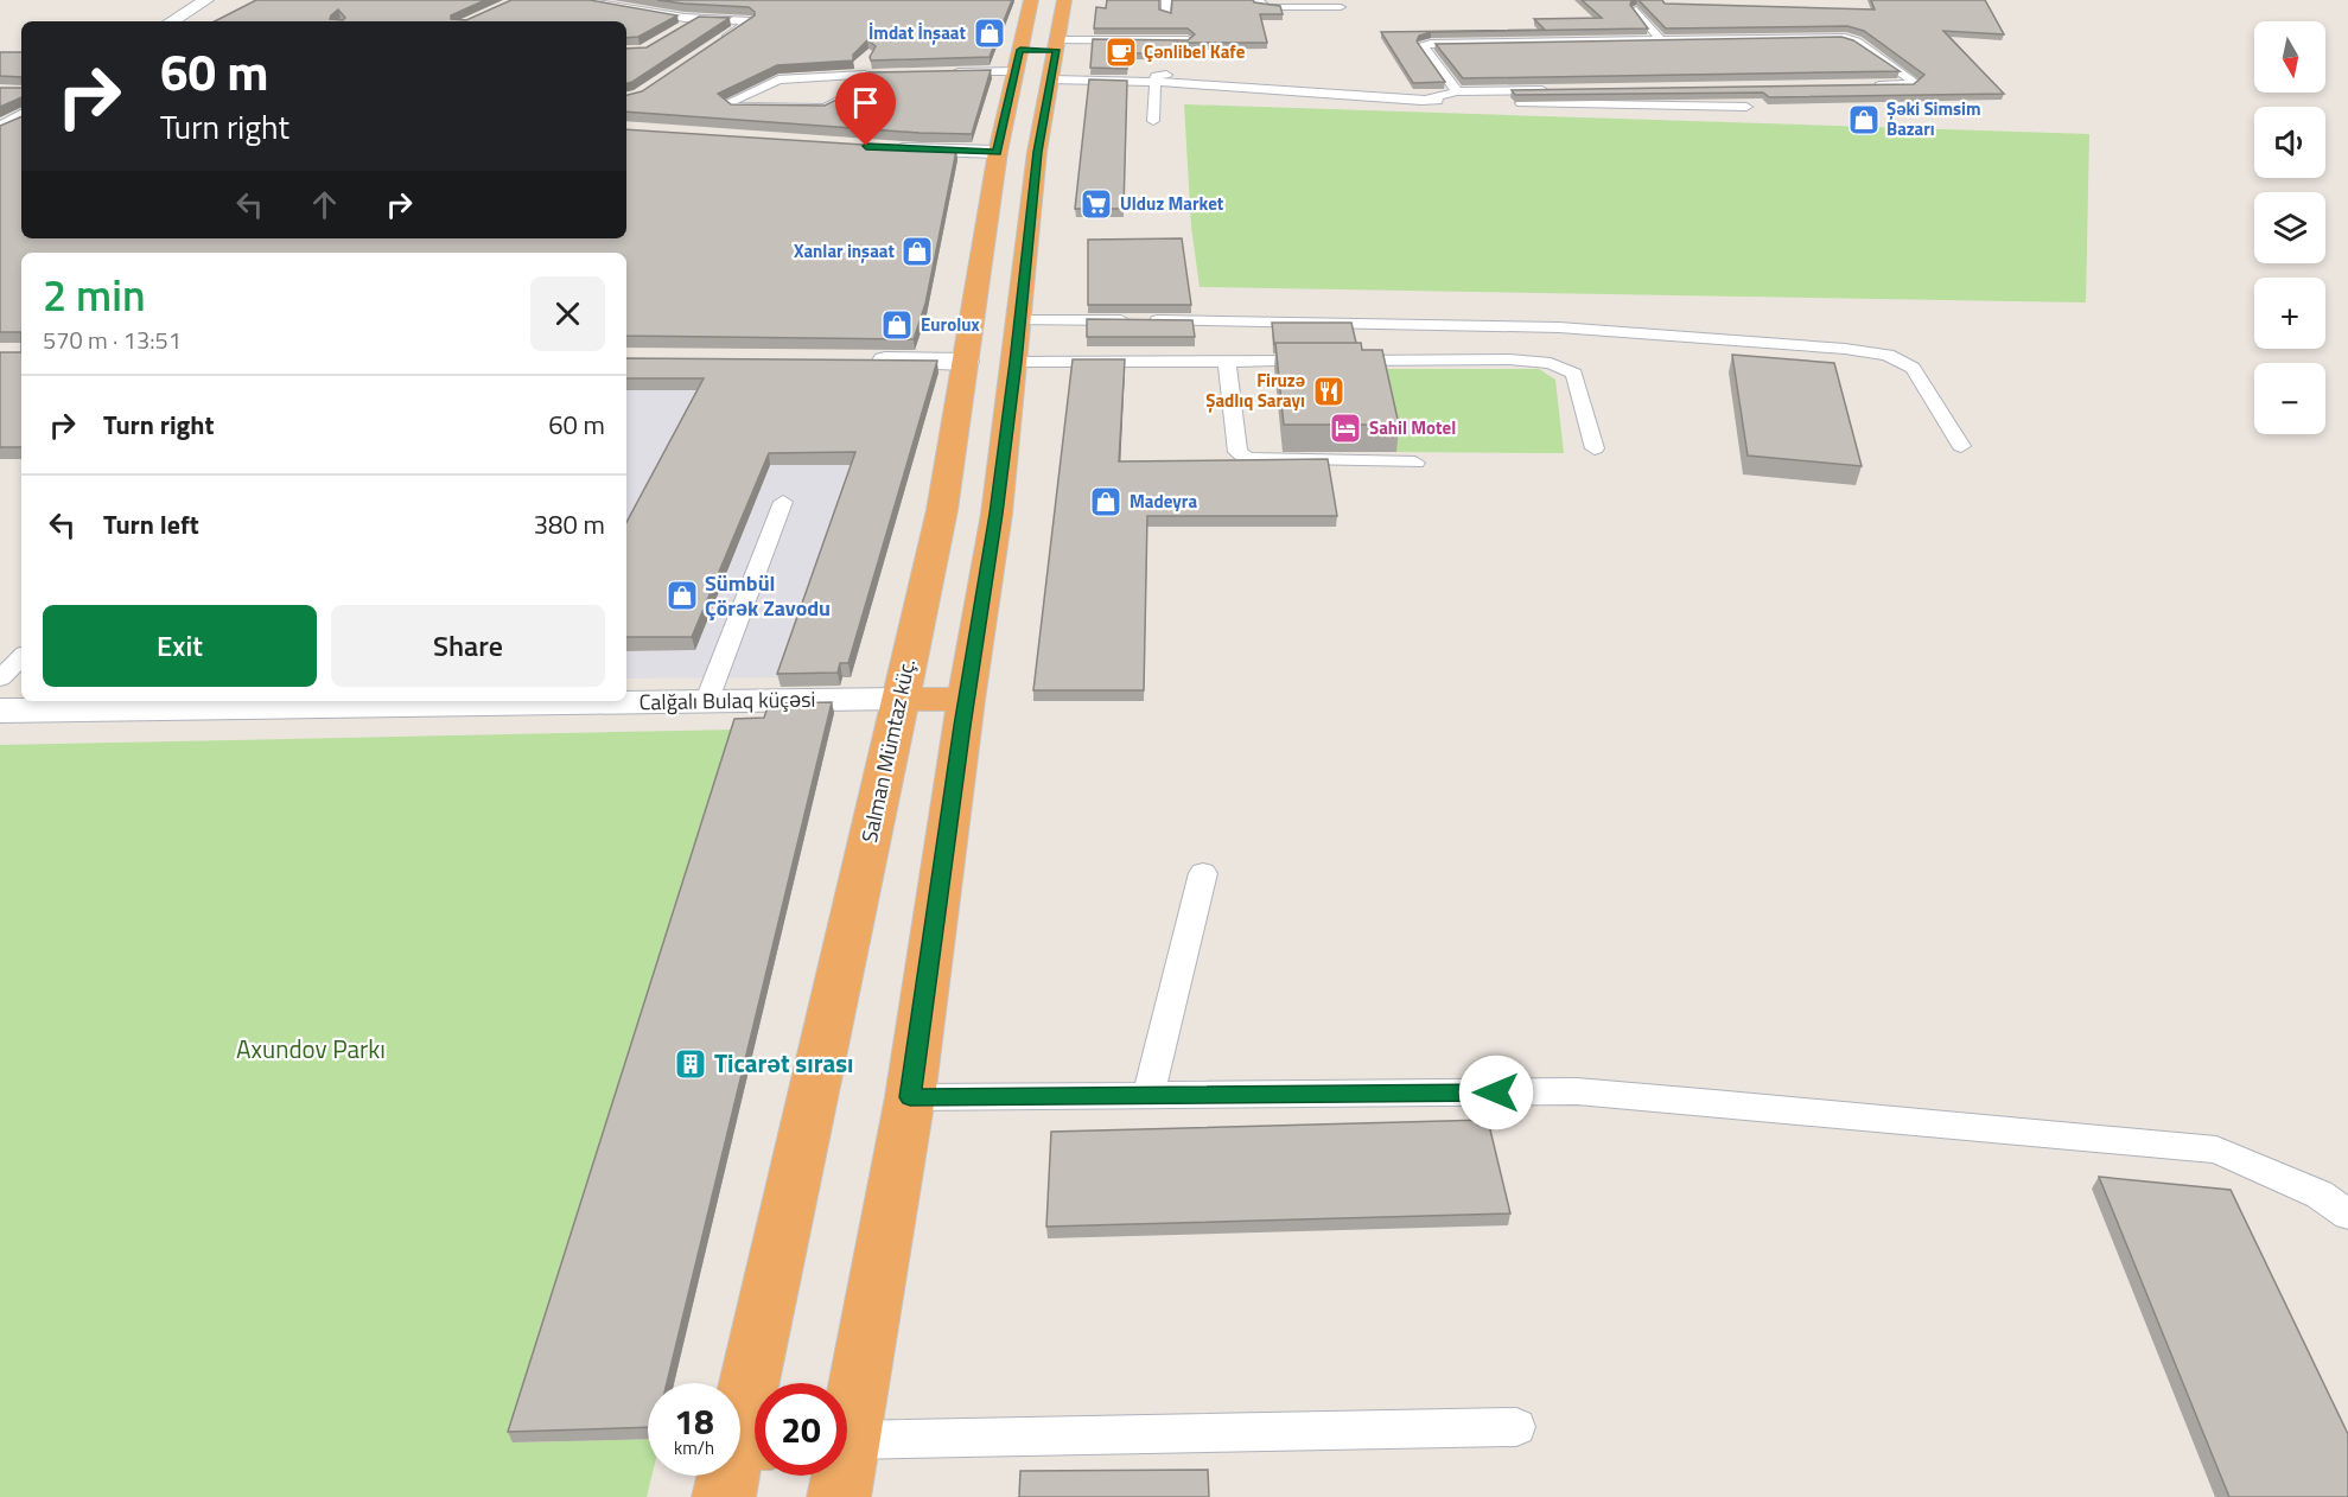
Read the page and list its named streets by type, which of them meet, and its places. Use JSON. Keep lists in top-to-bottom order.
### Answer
{
  "streets": {
    "highway": ["Salman Mümtaz küç."],
    "street": ["Calğalı Bulaq küçəsi"]
  },
  "crossings": [
    ["Calğalı Bulaq küçəsi", "Salman Mümtaz küç."]
  ],
  "parks": ["Axundov Parkı"],
  "places": {
    "shop": [
      "İmdat İnşaat",
      "Şəki Simsim Bazarı",
      "Xanlar inşaat",
      "Eurolux",
      "Madeyra",
      "Sümbül Çörək Zavodu"
    ],
    "cafe": ["Çənlibel Kafe"],
    "supermarket": ["Ulduz Market"],
    "restaurant": ["Firuzə Şadlıq Sarayı"],
    "hotel": ["Sahil Motel"],
    "building": ["Ticarət sırası"]
  },
  "north": "bottom",
  "page": {
    "map_buttons": ["+", "−"],
    "turn": ["60 m", "Turn right"],
    "heading": ["2 min", "570 m · 13:51"],
    "list": [
      {
        "name": "Turn right",
        "value": "60 m"
      },
      {
        "name": "Turn left",
        "value": "380 m"
      }
    ],
    "buttons": ["Exit", "Share"],
    "speed": "18 km/h",
    "limit": "20"
  }
}
